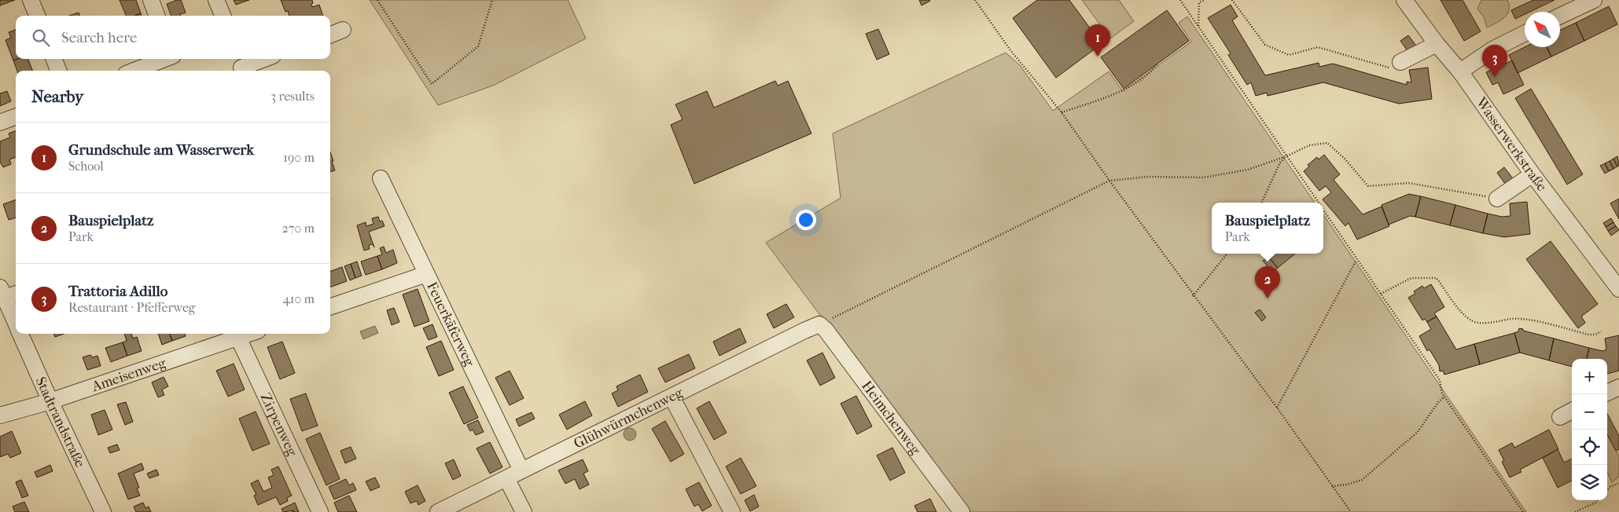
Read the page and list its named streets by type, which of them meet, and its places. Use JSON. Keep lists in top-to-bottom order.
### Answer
{
  "streets": {
    "street": [
      "Wasserwerkstraße",
      "Feuerkäferweg",
      "Ameisenweg",
      "Glühwürmchenweg",
      "Heimchenweg",
      "Stadtrandstraße",
      "Zirpenweg"
    ]
  },
  "crossings": [
    ["Feuerkäferweg", "Glühwürmchenweg"],
    ["Ameisenweg", "Stadtrandstraße"],
    ["Ameisenweg", "Zirpenweg"],
    ["Glühwürmchenweg", "Heimchenweg"]
  ],
  "north": "top left",
  "page": {
    "search": "Search here",
    "pins": ["1", "3", "2"],
    "heading": ["Nearby", "3 results"],
    "list": [
      {
        "mark": "1",
        "name": "Grundschule am Wasserwerk",
        "note": "School",
        "value": "190 m"
      },
      {
        "mark": "2",
        "name": "Bauspielplatz",
        "note": "Park",
        "value": "270 m"
      },
      {
        "mark": "3",
        "name": "Trattoria Adillo",
        "note": "Restaurant · Pfefferweg",
        "value": "410 m"
      }
    ],
    "popup": ["Bauspielplatz", "Park"],
    "map_buttons": ["+", "−"]
  }
}
